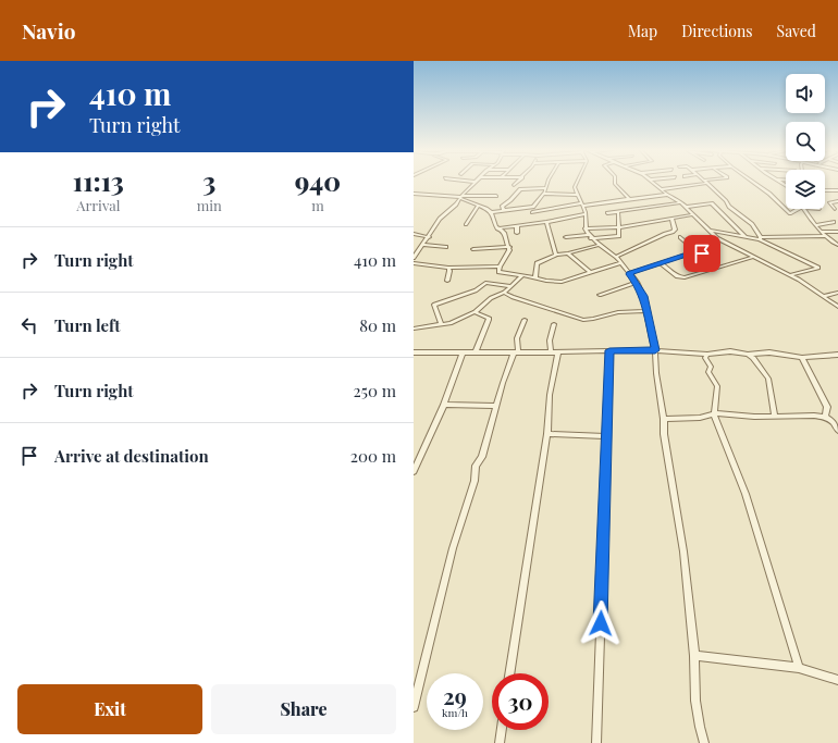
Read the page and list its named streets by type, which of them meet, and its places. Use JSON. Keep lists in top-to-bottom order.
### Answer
{
  "page": {
    "header": "Navio",
    "nav": ["Map", "Directions", "Saved"],
    "turn": ["410 m", "Turn right"],
    "eta": [
      "11:13",
      "Arrival",
      "3",
      "min",
      "940",
      "m"
    ],
    "list": [
      {
        "name": "Turn right",
        "value": "410 m"
      },
      {
        "name": "Turn left",
        "value": "80 m"
      },
      {
        "name": "Turn right",
        "value": "250 m"
      },
      {
        "name": "Arrive at destination",
        "value": "200 m"
      }
    ],
    "speed": "29 km/h",
    "limit": "30",
    "buttons": ["Exit", "Share"]
  }
}
